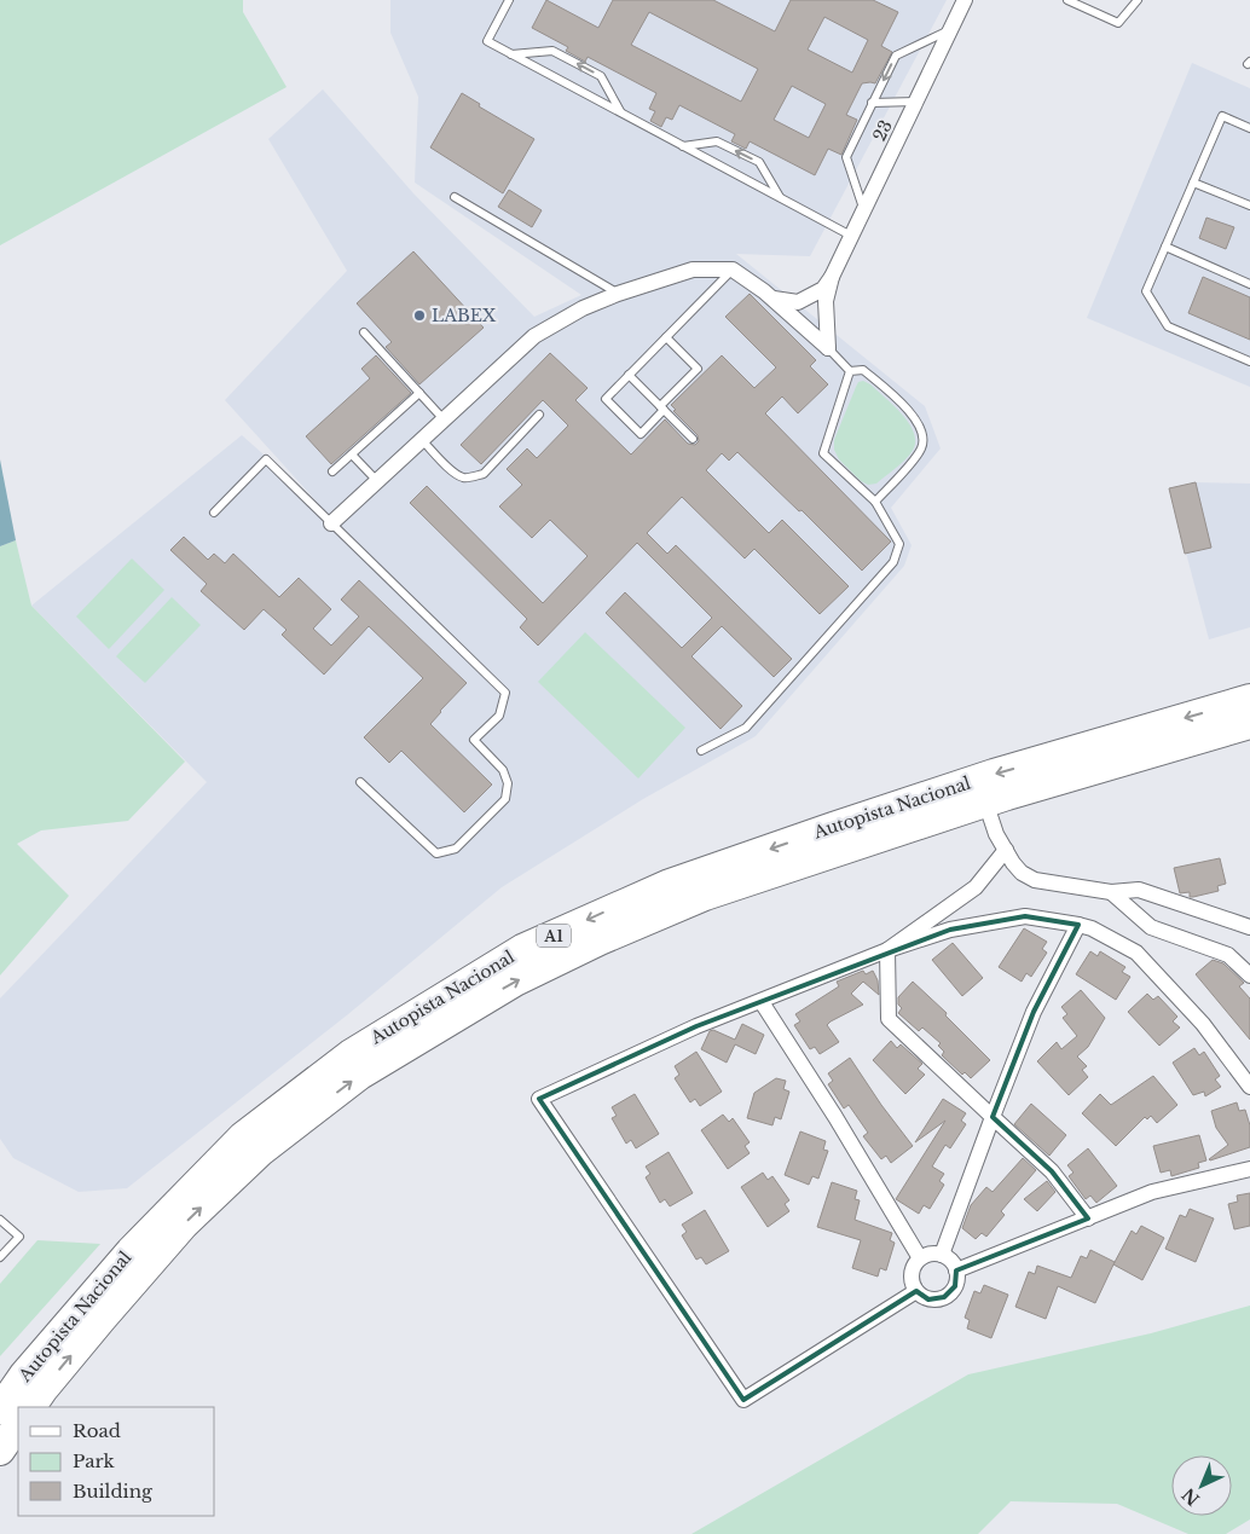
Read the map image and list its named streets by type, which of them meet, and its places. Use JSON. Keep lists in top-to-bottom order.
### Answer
{
  "streets": {
    "highway": ["Autopista Nacional", "A1"],
    "street": ["23"]
  },
  "places": ["LABEX"],
  "legend": ["Road", "Park", "Building"],
  "north": "bottom left"
}
